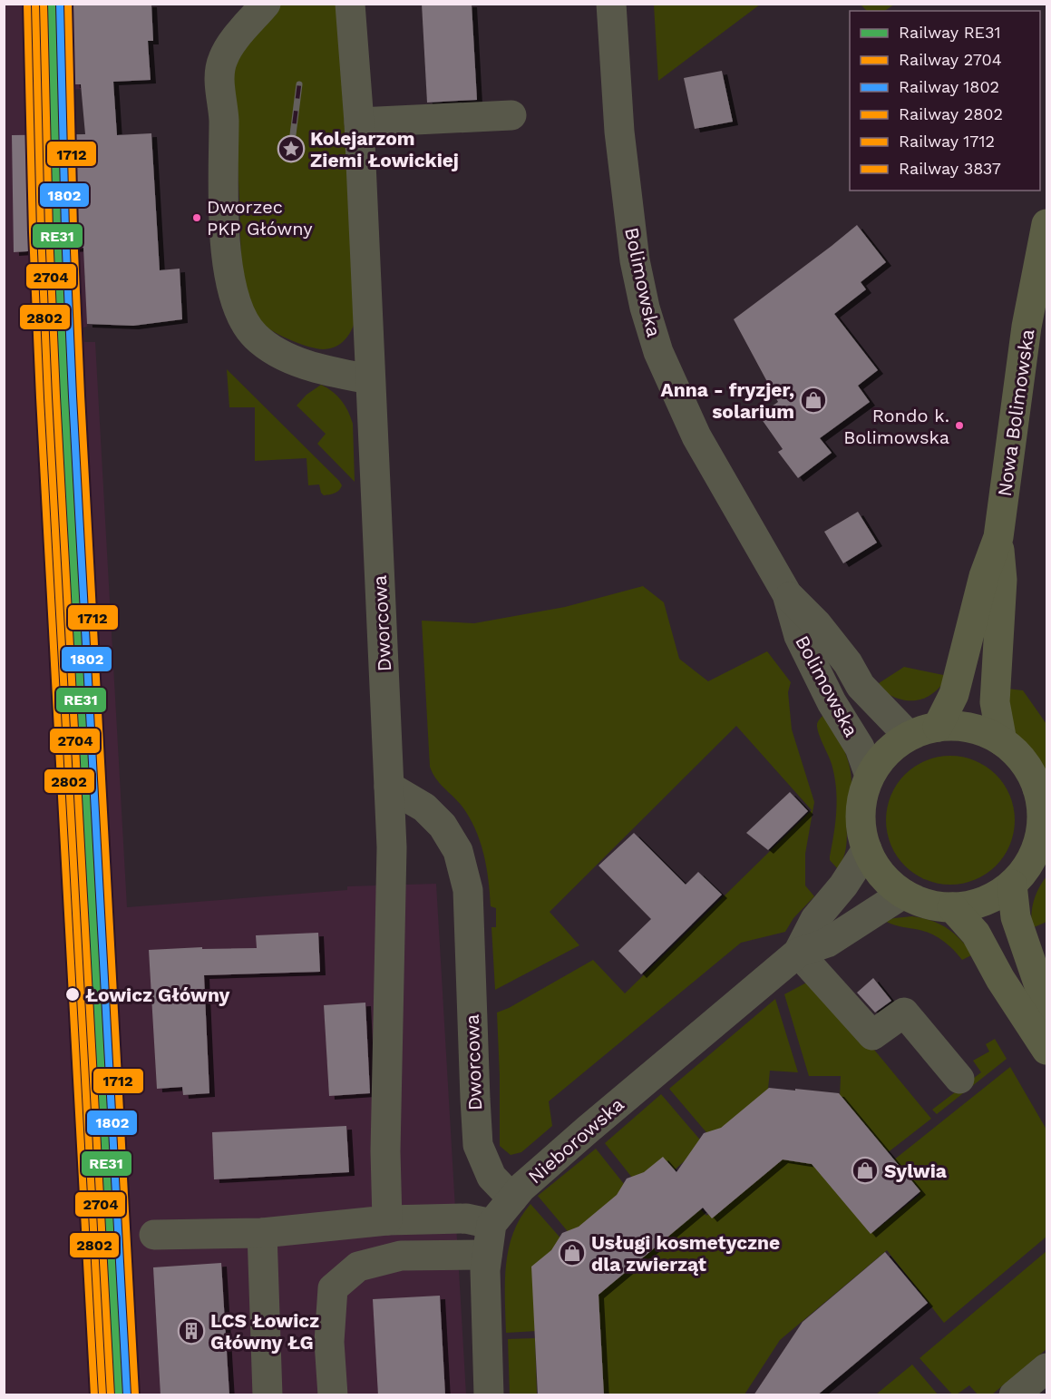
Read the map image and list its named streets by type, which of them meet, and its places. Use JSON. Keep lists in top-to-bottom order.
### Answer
{
  "streets": {
    "main road": ["Nowa Bolimowska"],
    "street": ["Bolimowska", "Dworcowa", "Nieborowska"]
  },
  "crossings": [
    ["Bolimowska", "Nowa Bolimowska"],
    ["Bolimowska", "Nieborowska"],
    ["Nowa Bolimowska", "Nieborowska"],
    ["Dworcowa", "Nieborowska"]
  ],
  "places": {
    "place": ["Kolejarzom Ziemi Łowickiej"],
    "other": ["Dworzec PKP Główny", "Rondo k. Bolimowska", "Łowicz Główny"],
    "shop": ["Anna - fryzjer, solarium", "Sylwia", "Usługi kosmetyczne dla zwierząt"],
    "building": ["LCS Łowicz Główny ŁG"]
  },
  "lines": [
    "rail line RE31",
    "rail line 2704",
    "rail line 1802",
    "rail line 2802",
    "rail line 1712",
    "rail line 3837"
  ],
  "legend": [
    "Railway RE31",
    "Railway 2704",
    "Railway 1802",
    "Railway 2802",
    "Railway 1712",
    "Railway 3837"
  ]
}
